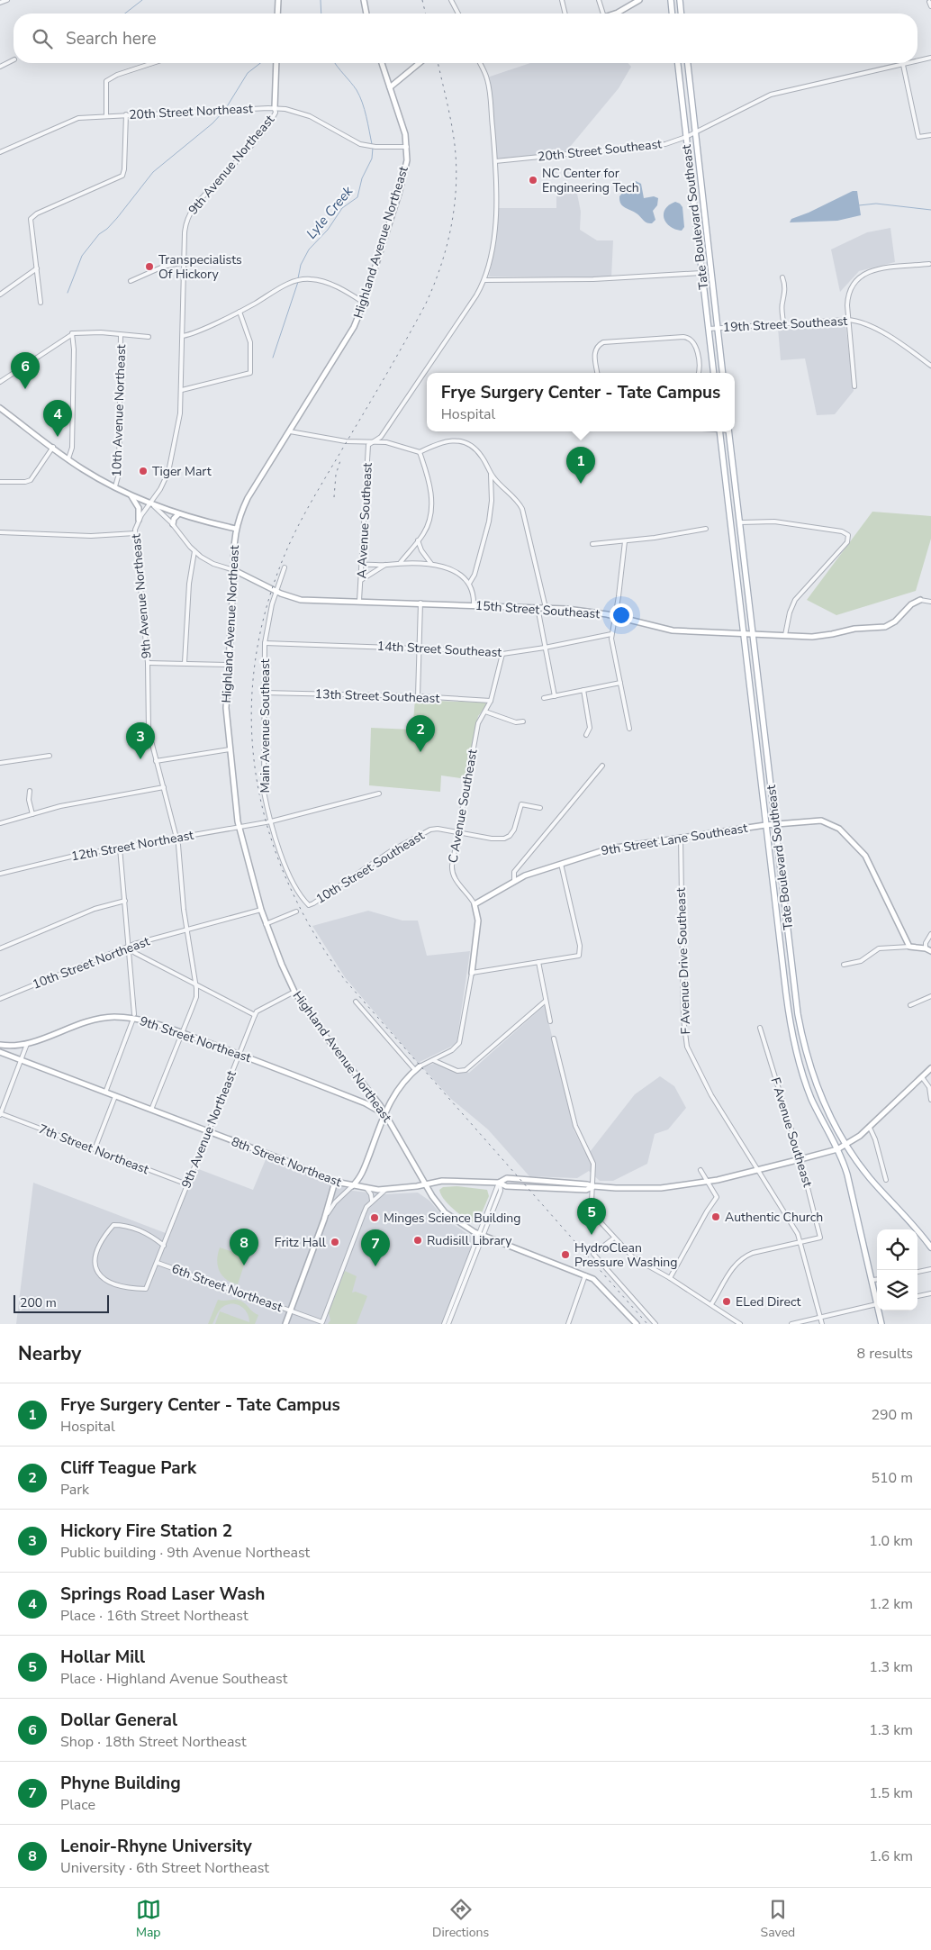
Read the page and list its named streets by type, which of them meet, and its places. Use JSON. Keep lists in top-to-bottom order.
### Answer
{
  "streets": {
    "main road": [
      "9th Avenue Northeast",
      "Tate Boulevard Southeast",
      "Highland Avenue Northeast",
      "15th Street Southeast",
      "C Avenue Southeast",
      "9th Street Lane Southeast",
      "9th Street Northeast",
      "8th Street Northeast"
    ],
    "street": [
      "20th Street Northeast",
      "20th Street Southeast",
      "19th Street Southeast",
      "10th Avenue Northeast",
      "A Avenue Southeast",
      "14th Street Southeast",
      "13th Street Southeast",
      "Main Avenue Southeast",
      "12th Street Northeast",
      "10th Street Southeast",
      "F Avenue Drive Southeast",
      "10th Street Northeast",
      "F Avenue Southeast",
      "7th Street Northeast",
      "6th Street Northeast"
    ]
  },
  "crossings": [
    ["20th Street Northeast", "9th Avenue Northeast"],
    ["20th Street Northeast", "Highland Avenue Northeast"],
    ["20th Street Southeast", "Tate Boulevard Southeast"],
    ["9th Avenue Northeast", "12th Street Northeast"],
    ["9th Avenue Northeast", "10th Street Northeast"],
    ["9th Avenue Northeast", "9th Street Northeast"],
    ["9th Avenue Northeast", "7th Street Northeast"],
    ["9th Avenue Northeast", "8th Street Northeast"],
    ["9th Avenue Northeast", "6th Street Northeast"],
    ["Tate Boulevard Southeast", "19th Street Southeast"],
    ["Tate Boulevard Southeast", "15th Street Southeast"],
    ["Tate Boulevard Southeast", "9th Street Lane Southeast"],
    ["Highland Avenue Northeast", "15th Street Southeast"],
    ["Highland Avenue Northeast", "12th Street Northeast"],
    ["Highland Avenue Northeast", "10th Street Northeast"],
    ["Highland Avenue Northeast", "9th Street Northeast"],
    ["Highland Avenue Northeast", "8th Street Northeast"],
    ["A Avenue Southeast", "15th Street Southeast"],
    ["15th Street Southeast", "Main Avenue Southeast"],
    ["14th Street Southeast", "Main Avenue Southeast"],
    ["14th Street Southeast", "C Avenue Southeast"],
    ["13th Street Southeast", "Main Avenue Southeast"],
    ["13th Street Southeast", "C Avenue Southeast"],
    ["Main Avenue Southeast", "12th Street Northeast"],
    ["Main Avenue Southeast", "10th Street Southeast"],
    ["C Avenue Southeast", "9th Street Lane Southeast"],
    ["C Avenue Southeast", "10th Street Southeast"],
    ["9th Street Lane Southeast", "F Avenue Drive Southeast"],
    ["F Avenue Drive Southeast", "F Avenue Southeast"]
  ],
  "water": ["Lyle Creek"],
  "places": [
    "NC Center for Engineering Tech",
    "Transpecialists Of Hickory",
    "Tiger Mart",
    "Authentic Church",
    "Minges Science Building",
    "Rudisill Library",
    "Fritz Hall",
    "HydroClean Pressure Washing",
    "ELed Direct"
  ],
  "scale_bar": "200 m",
  "page": {
    "search": "Search here",
    "pins": [
      "6",
      "4",
      "1",
      "2",
      "3",
      "5",
      "8",
      "7"
    ],
    "popup": ["Frye Surgery Center - Tate Campus", "Hospital"],
    "scale": "200 m",
    "heading": ["Nearby", "8 results"],
    "list": [
      {
        "mark": "1",
        "name": "Frye Surgery Center - Tate Campus",
        "note": "Hospital",
        "value": "290 m"
      },
      {
        "mark": "2",
        "name": "Cliff Teague Park",
        "note": "Park",
        "value": "510 m"
      },
      {
        "mark": "3",
        "name": "Hickory Fire Station 2",
        "note": "Public building · 9th Avenue Northeast",
        "value": "1.0 km"
      },
      {
        "mark": "4",
        "name": "Springs Road Laser Wash",
        "note": "Place · 16th Street Northeast",
        "value": "1.2 km"
      },
      {
        "mark": "5",
        "name": "Hollar Mill",
        "note": "Place · Highland Avenue Southeast",
        "value": "1.3 km"
      },
      {
        "mark": "6",
        "name": "Dollar General",
        "note": "Shop · 18th Street Northeast",
        "value": "1.3 km"
      },
      {
        "mark": "7",
        "name": "Phyne Building",
        "note": "Place",
        "value": "1.5 km"
      },
      {
        "mark": "8",
        "name": "Lenoir-Rhyne University",
        "note": "University · 6th Street Northeast",
        "value": "1.6 km"
      }
    ],
    "nav": ["Map", "Directions", "Saved"]
  }
}
